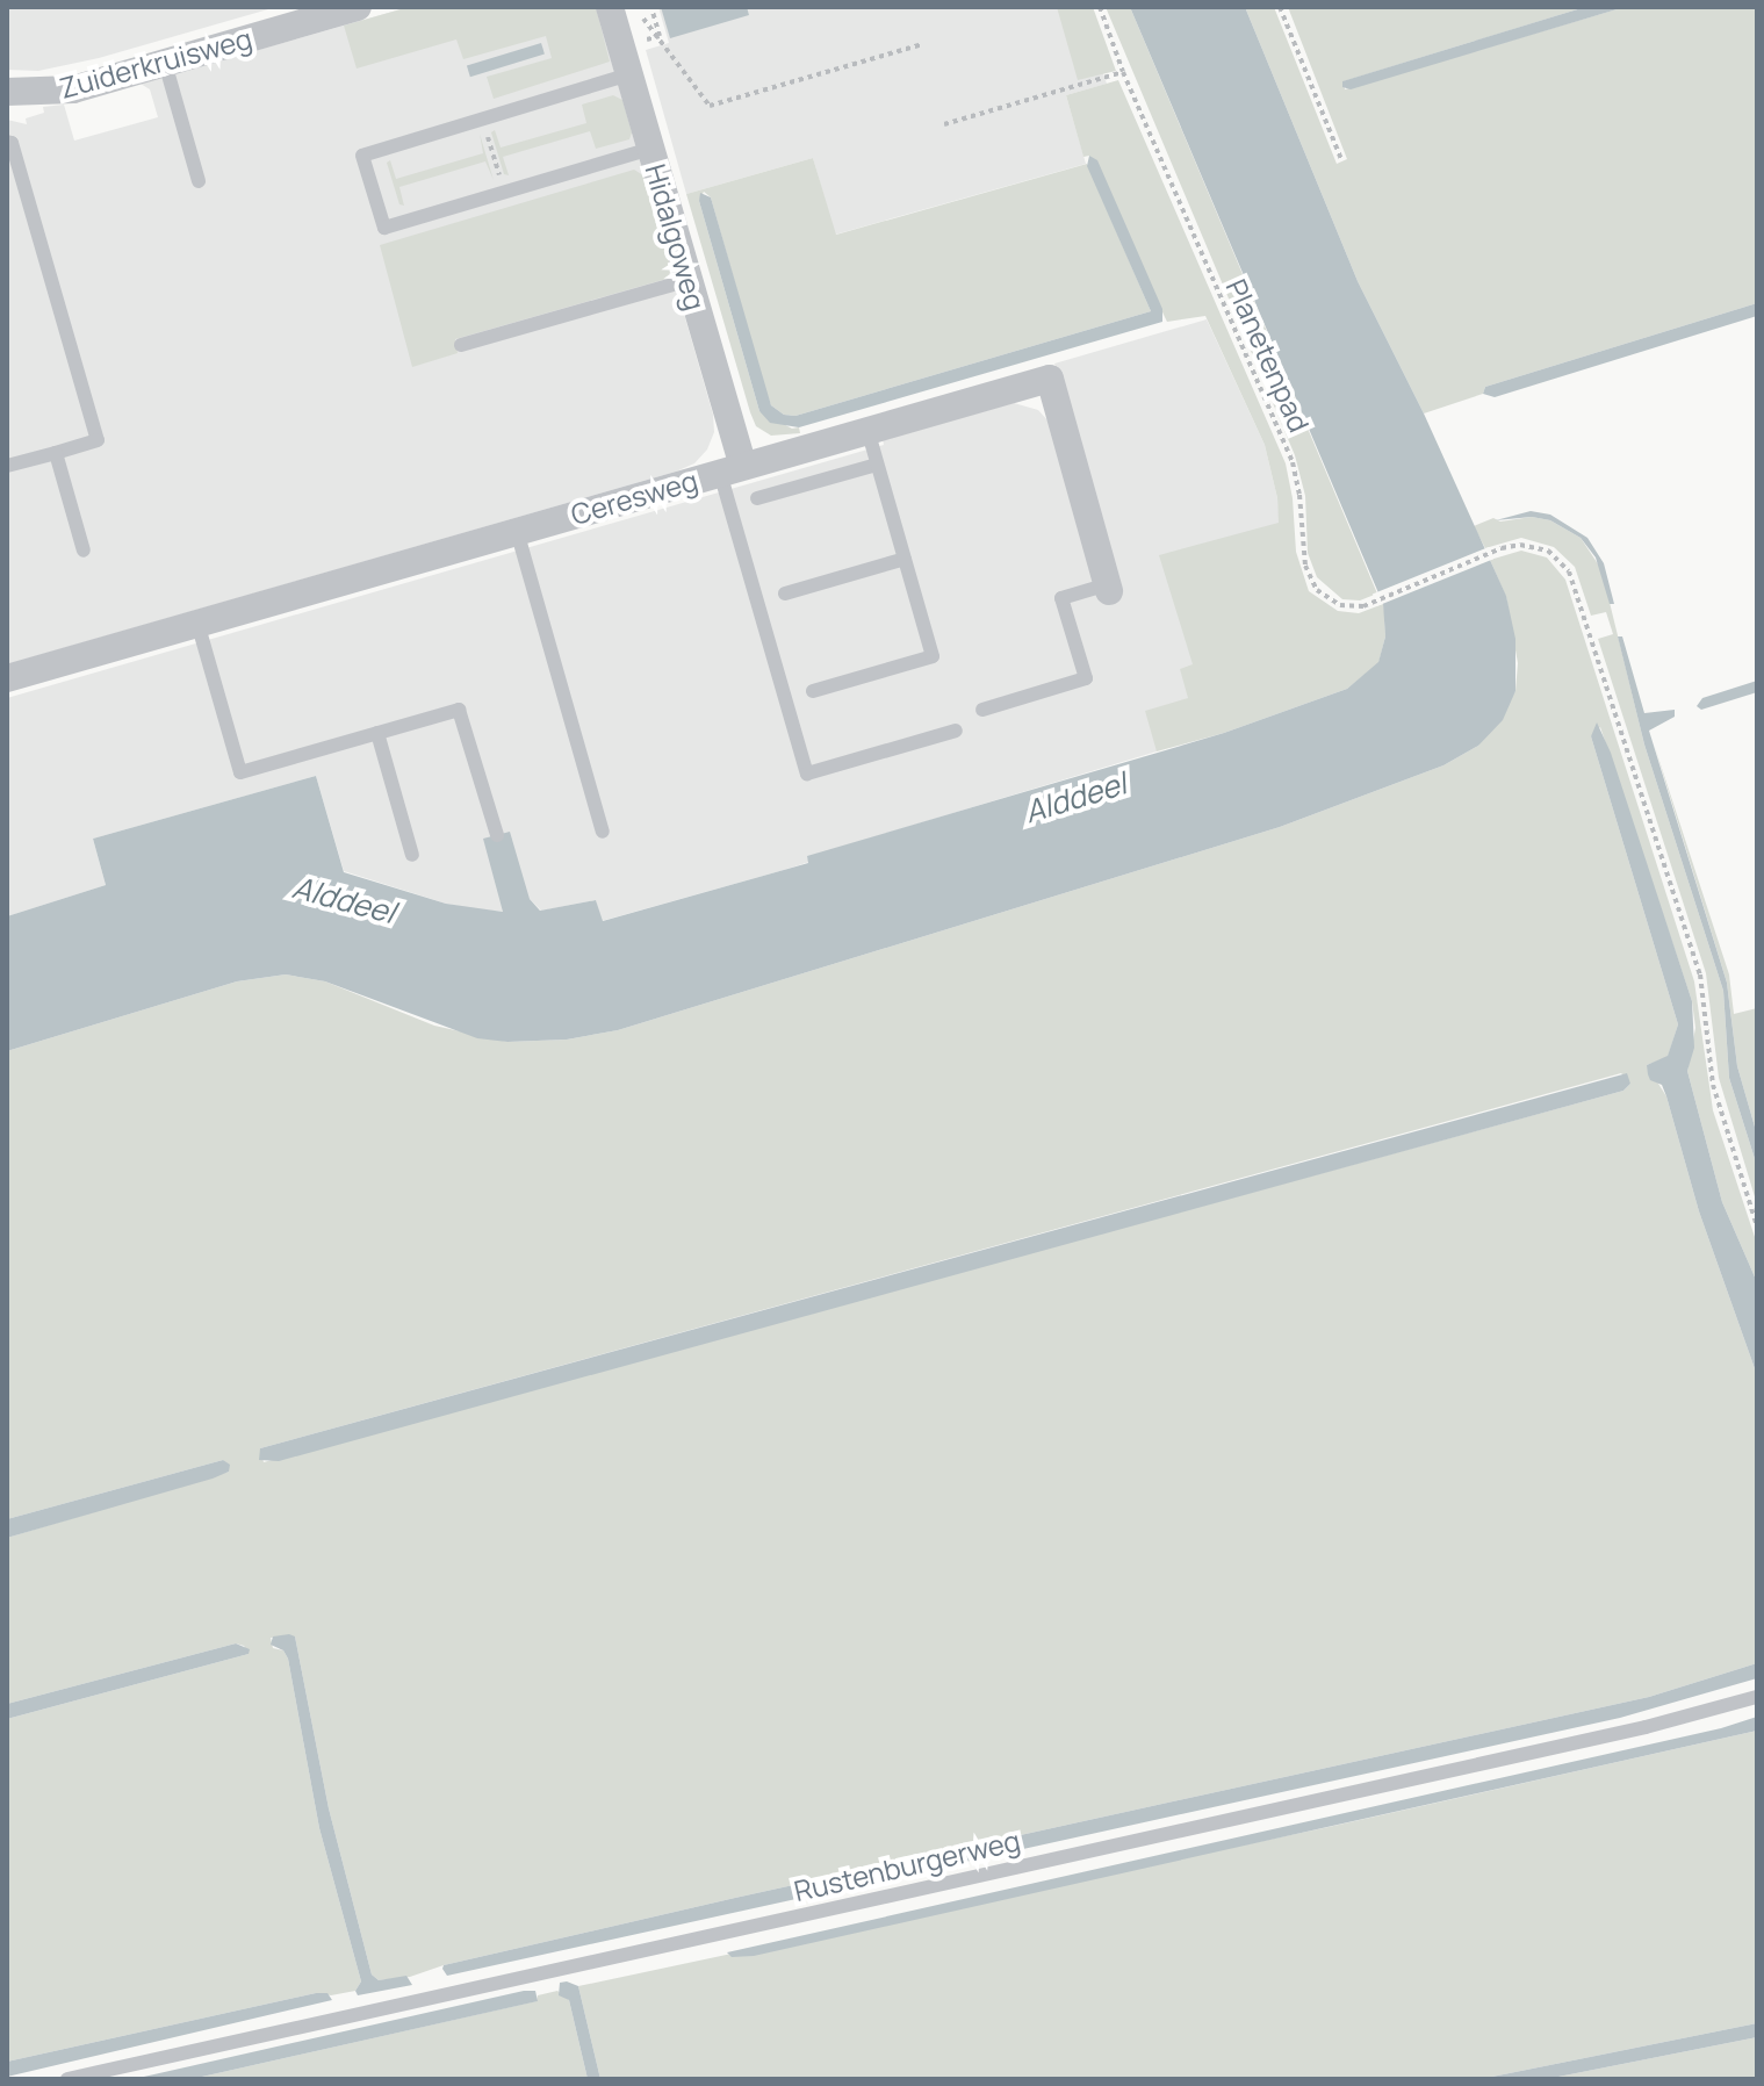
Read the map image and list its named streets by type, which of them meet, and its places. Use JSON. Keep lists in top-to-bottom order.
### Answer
{
  "streets": {
    "street": ["Zuiderkruisweg", "Hidalgoweg", "Ceresweg"],
    "lane": ["Rustenburgerweg"],
    "path": ["Planetenpad"]
  },
  "crossings": [
    ["Hidalgoweg", "Ceresweg"]
  ],
  "water": ["Alddeel"]
}
